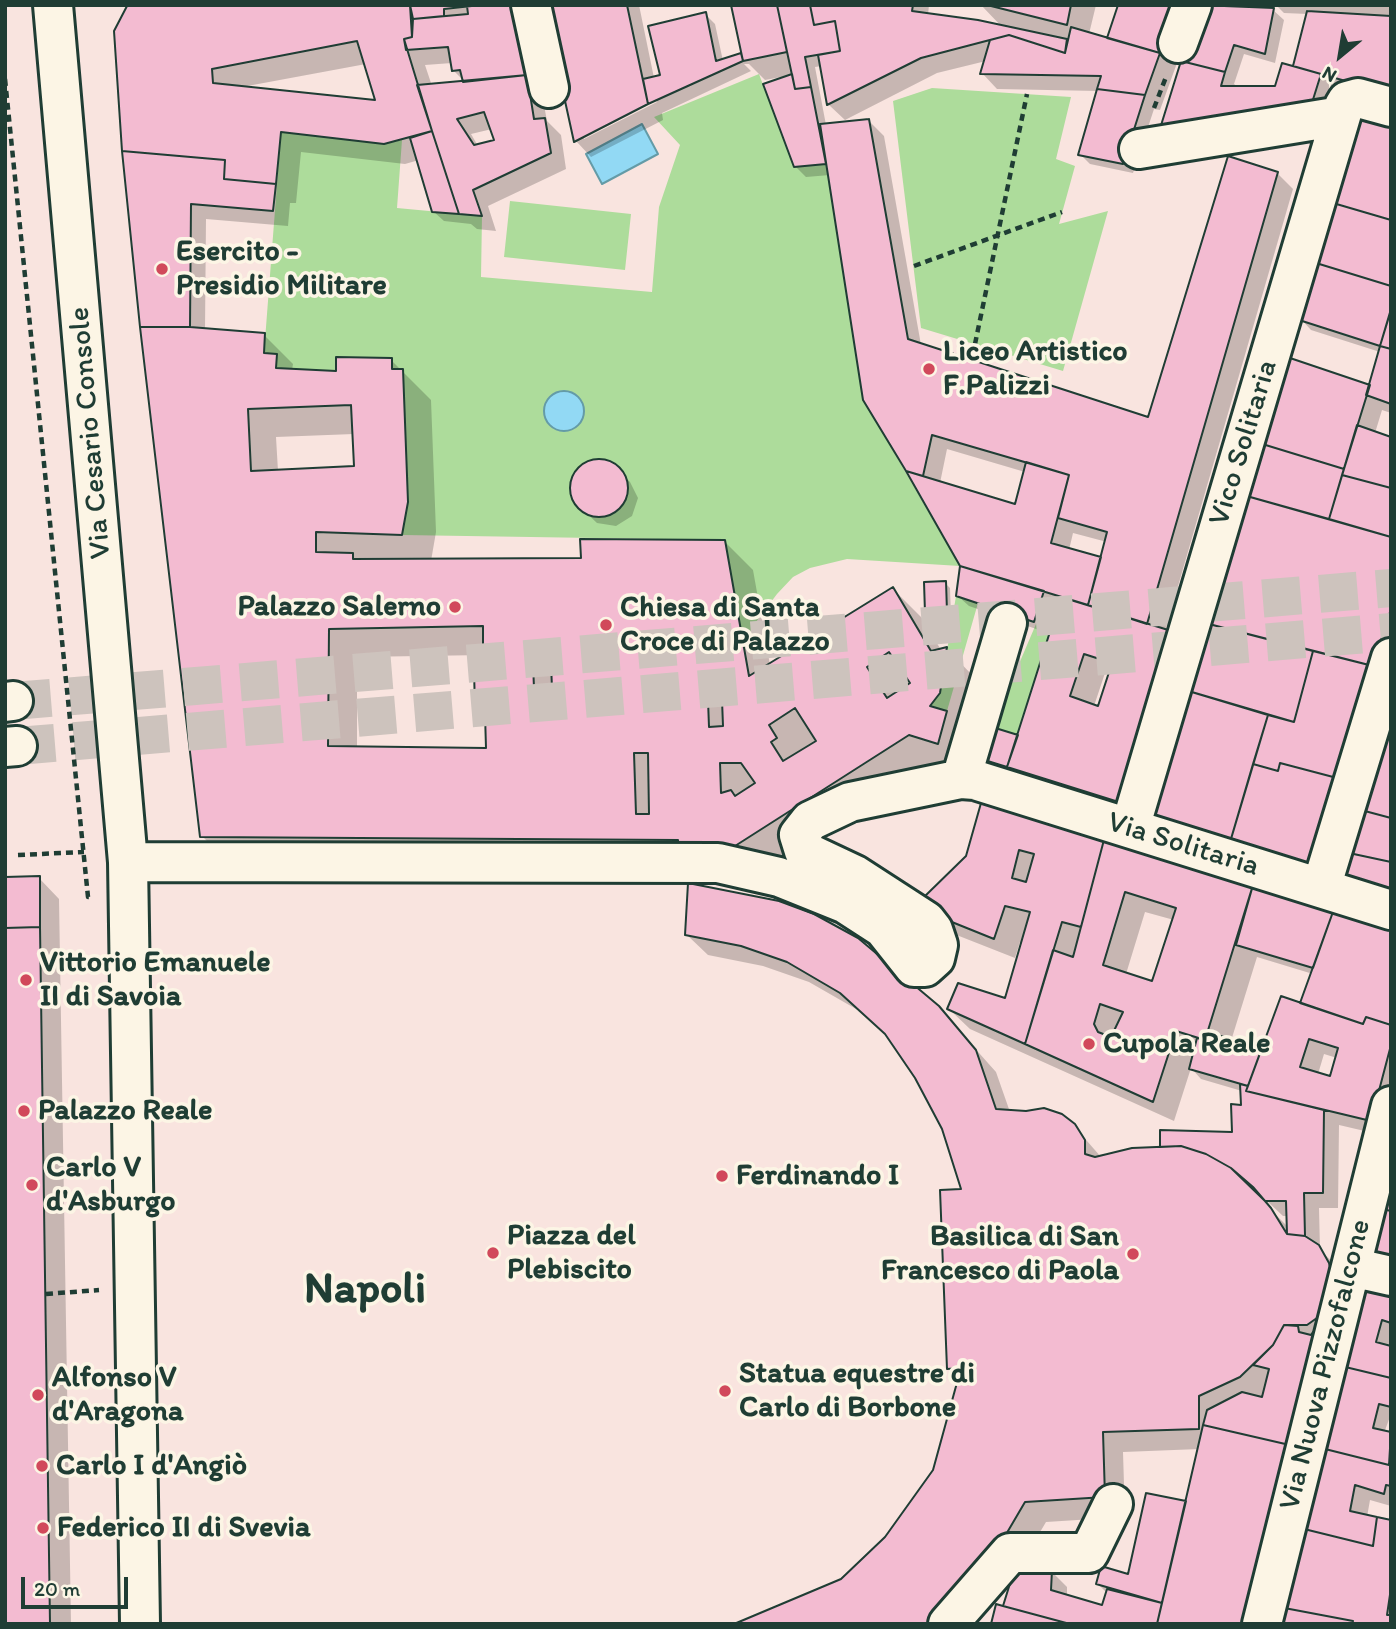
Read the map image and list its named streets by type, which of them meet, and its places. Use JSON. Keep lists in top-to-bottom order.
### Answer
{
  "streets": {
    "street": [
      "Via Cesario Console",
      "Vico Solitaria",
      "Via Solitaria",
      "Via Nuova Pizzofalcone"
    ]
  },
  "crossings": [
    ["Vico Solitaria", "Via Solitaria"]
  ],
  "districts": ["Napoli"],
  "places": [
    "Esercito - Presidio Militare",
    "Liceo Artistico F.Palizzi",
    "Palazzo Salerno",
    "Chiesa di Santa Croce di Palazzo",
    "Vittorio Emanuele II di Savoia",
    "Cupola Reale",
    "Palazzo Reale",
    "Ferdinando I",
    "Carlo V d'Asburgo",
    "Piazza del Plebiscito",
    "Basilica di San Francesco di Paola",
    "Statua equestre di Carlo di Borbone",
    "Alfonso V d'Aragona",
    "Carlo I d'Angiò",
    "Federico II di Svevia"
  ],
  "scale_bar": "20 m",
  "north": "bottom left"
}
